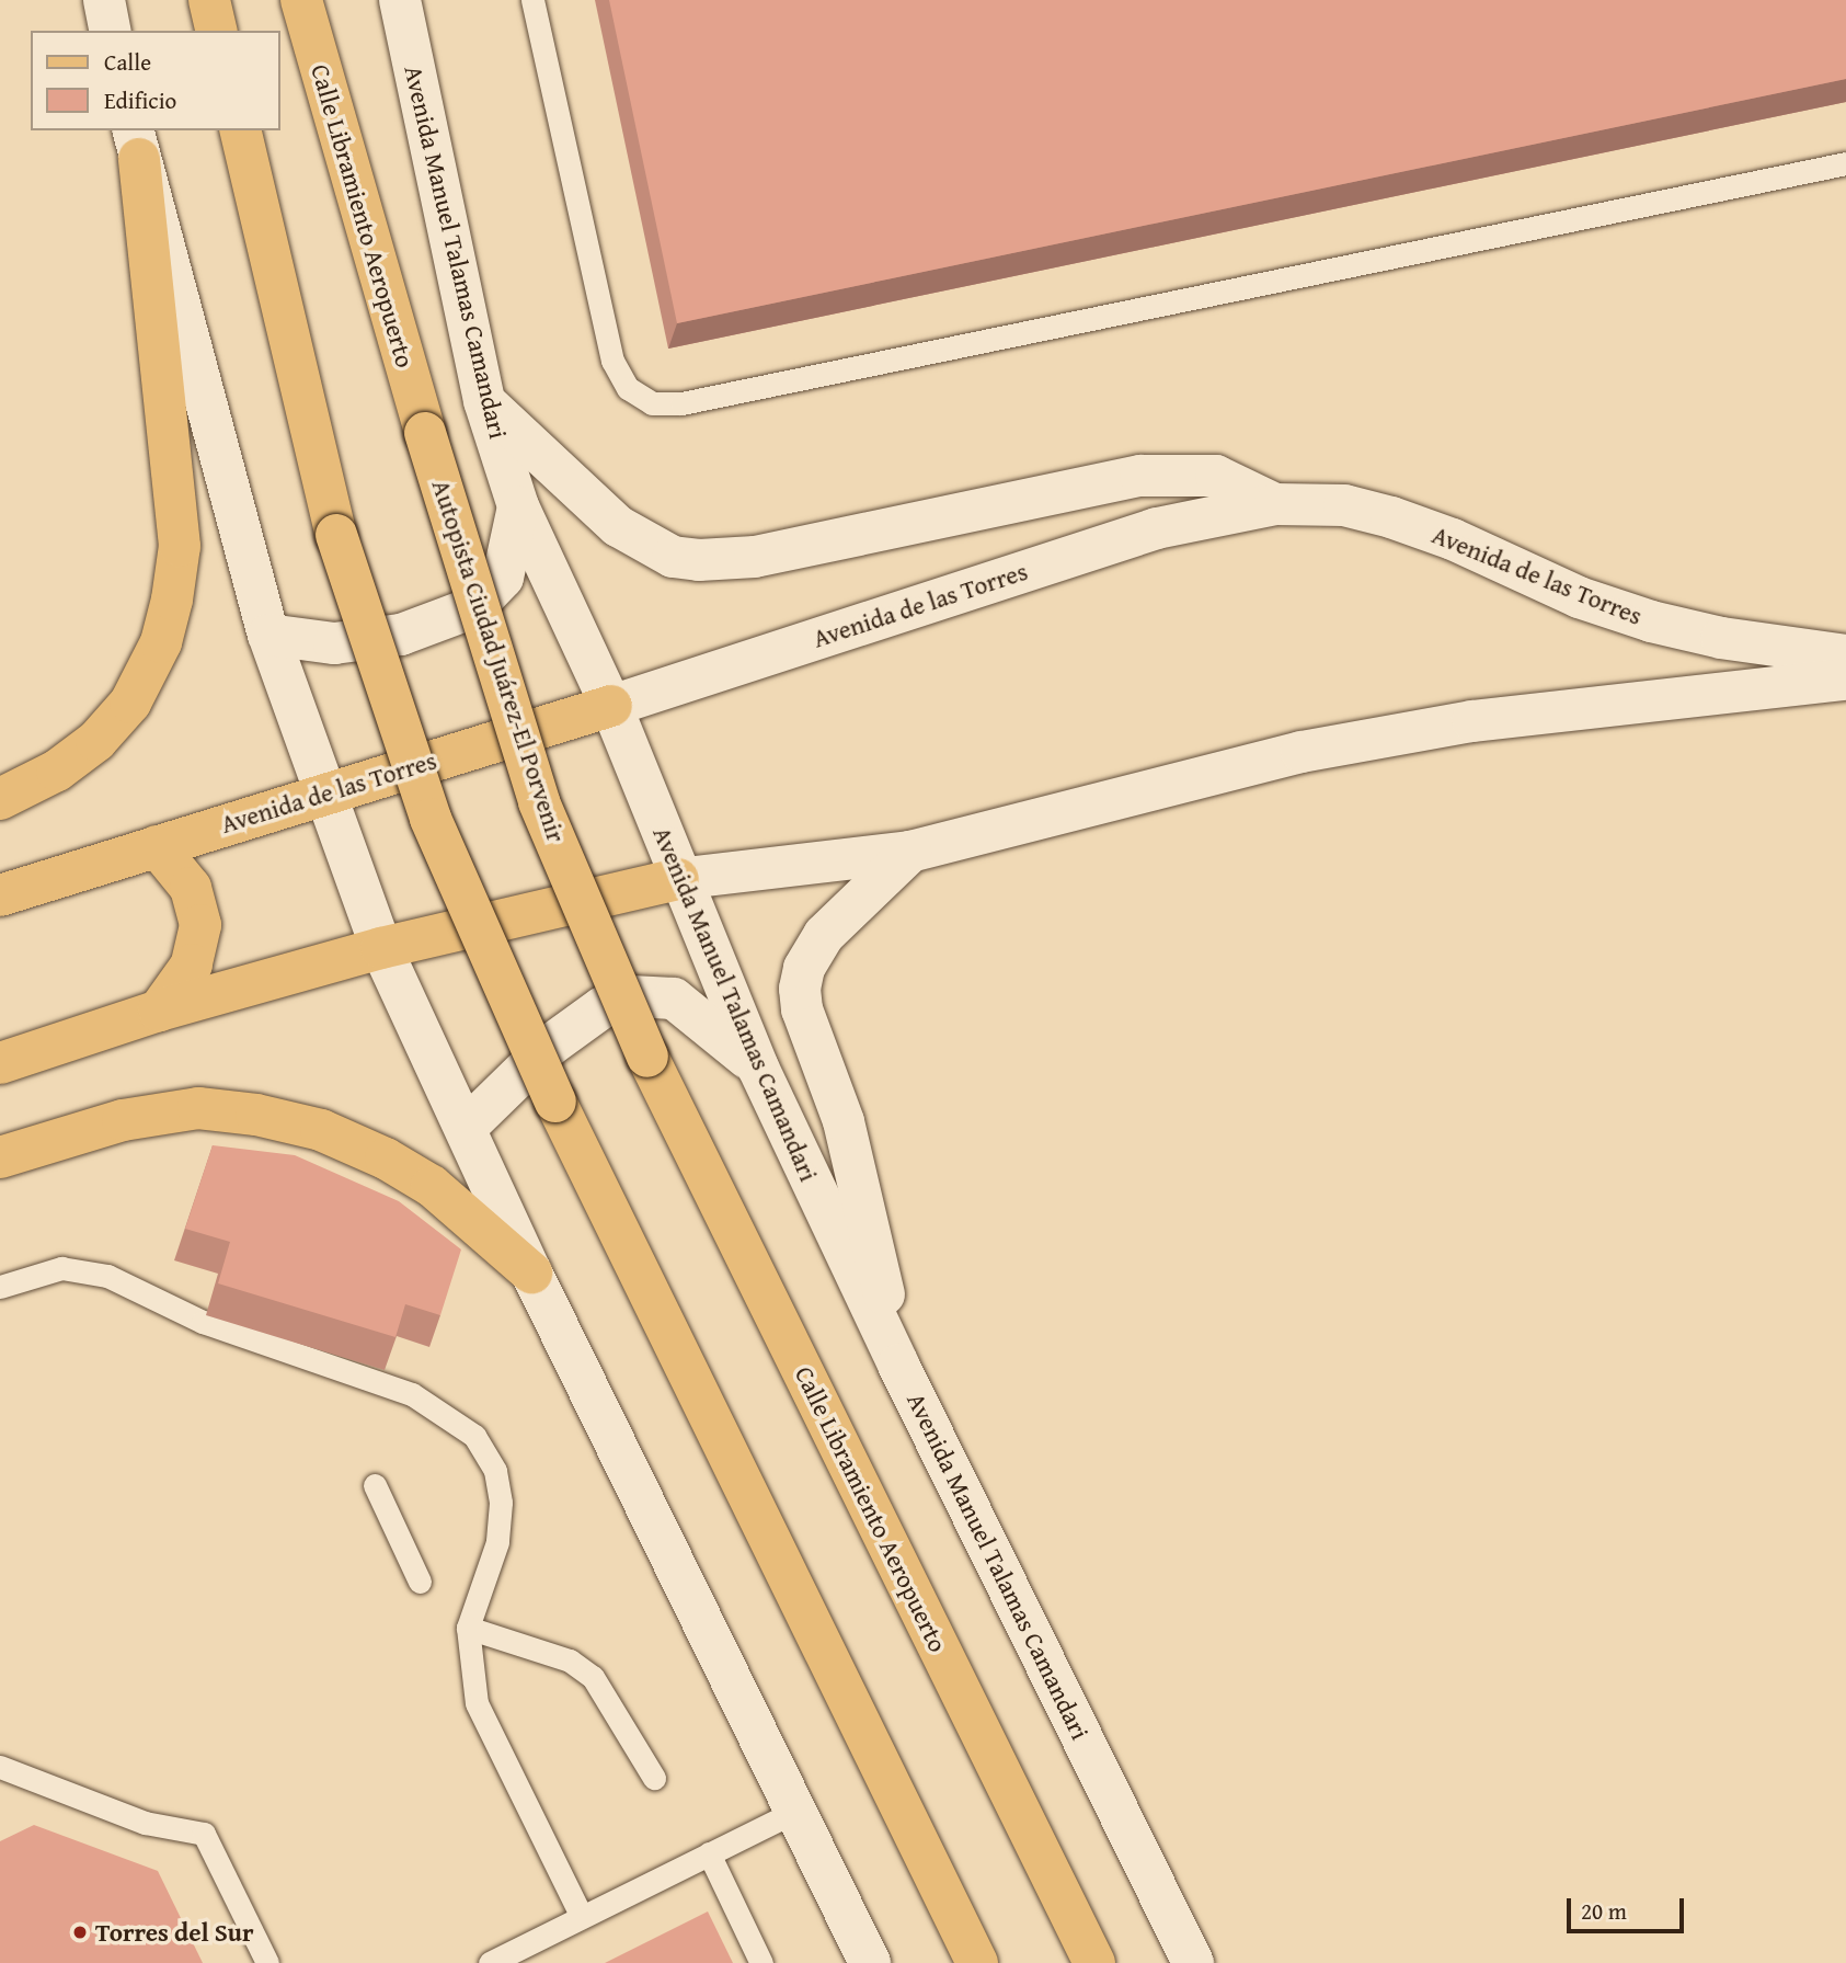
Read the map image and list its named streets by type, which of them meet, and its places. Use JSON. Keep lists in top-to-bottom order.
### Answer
{
  "streets": {
    "main road": [
      "Calle Libramiento Aeropuerto",
      "Avenida Manuel Talamas Camandari",
      "Avenida de las Torres",
      "Autopista Ciudad Juárez-El Porvenir"
    ]
  },
  "crossings": [
    ["Calle Libramiento Aeropuerto", "Autopista Ciudad Juárez-El Porvenir"],
    ["Avenida Manuel Talamas Camandari", "Avenida de las Torres"]
  ],
  "places": ["Torres del Sur"],
  "legend": ["Calle", "Edificio"],
  "scale_bar": "20 m"
}
